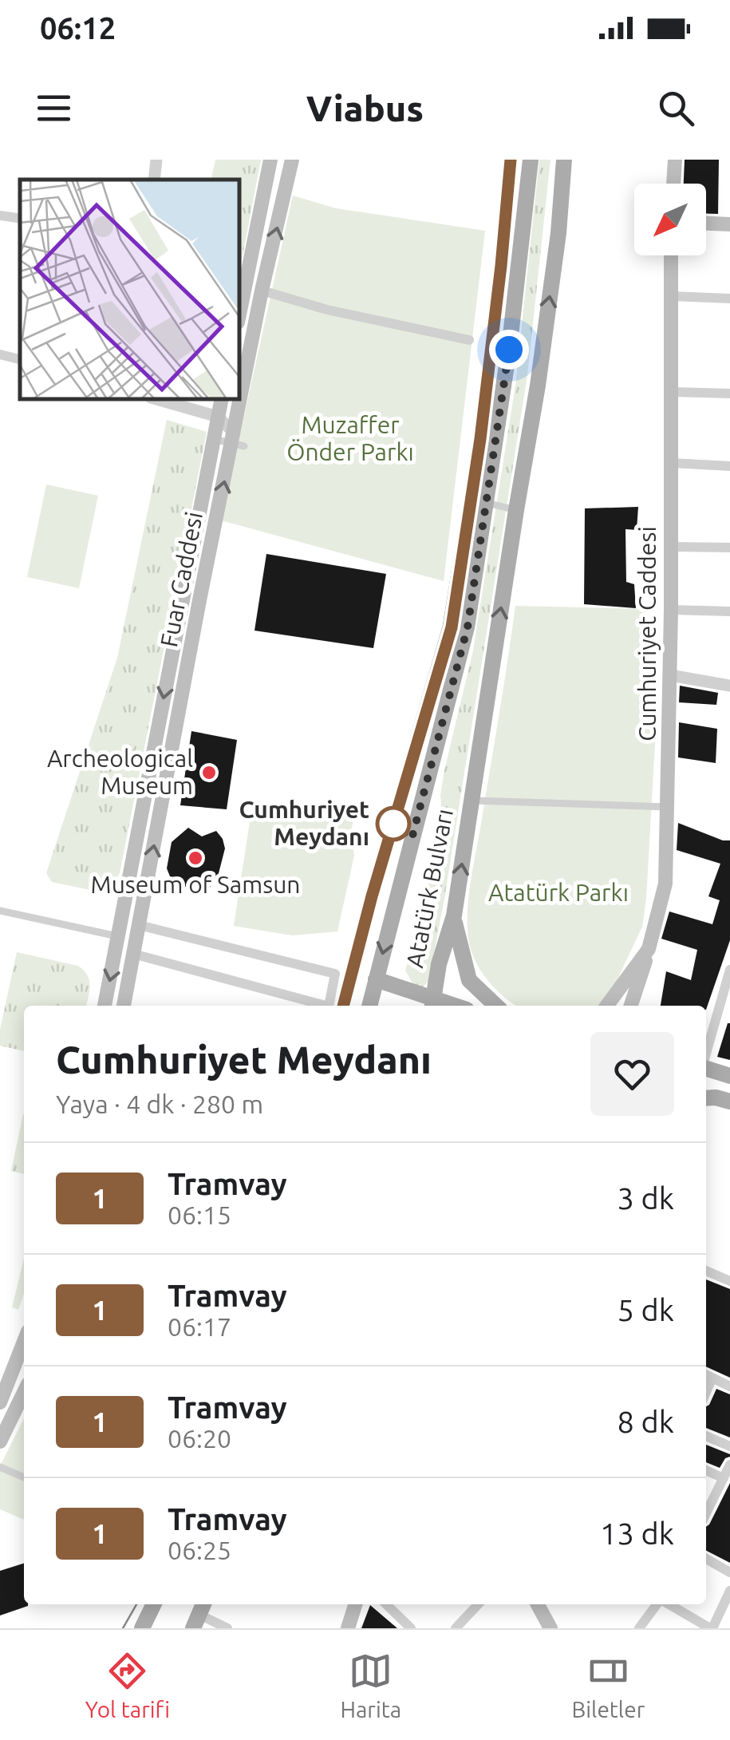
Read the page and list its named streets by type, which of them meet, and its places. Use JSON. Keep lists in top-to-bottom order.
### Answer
{
  "streets": {
    "main road": ["Fuar Caddesi", "Cumhuriyet Caddesi", "Atatürk Bulvarı"]
  },
  "parks": ["Muzaffer Önder Parkı", "Atatürk Parkı"],
  "places": ["Archeological Museum", "Cumhuriyet Meydanı", "Museum of Samsun"],
  "lines": ["tram line 1"],
  "north": "bottom left",
  "page": {
    "status": "06:12",
    "header": "Viabus",
    "heading": ["Cumhuriyet Meydanı", "Yaya · 4 dk · 280 m"],
    "list": [
      {
        "mark": "1",
        "name": "Tramvay",
        "note": "06:15",
        "value": "3 dk"
      },
      {
        "mark": "1",
        "name": "Tramvay",
        "note": "06:17",
        "value": "5 dk"
      },
      {
        "mark": "1",
        "name": "Tramvay",
        "note": "06:20",
        "value": "8 dk"
      },
      {
        "mark": "1",
        "name": "Tramvay",
        "note": "06:25",
        "value": "13 dk"
      }
    ],
    "tabs": ["Yol tarifi", "Harita", "Biletler"]
  }
}
